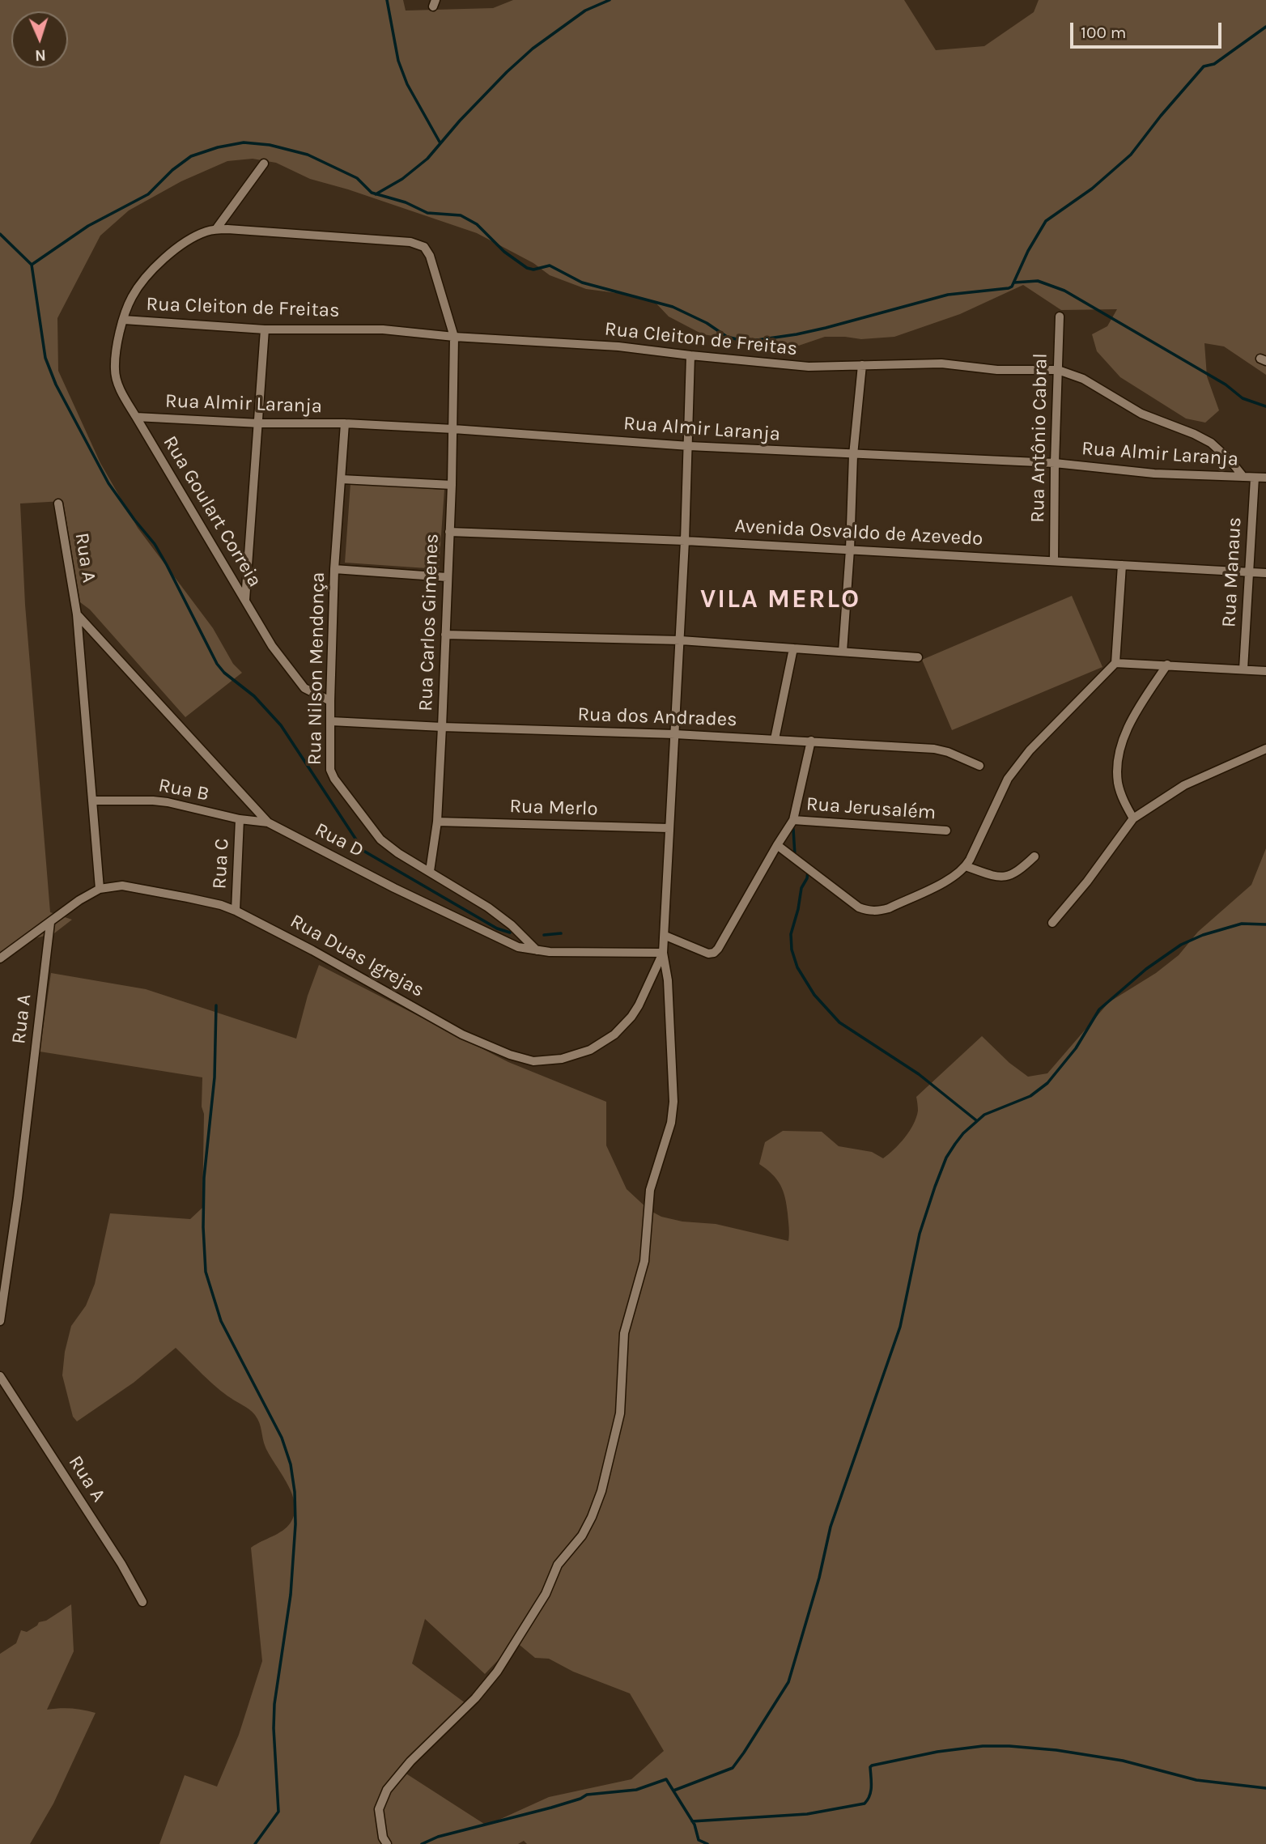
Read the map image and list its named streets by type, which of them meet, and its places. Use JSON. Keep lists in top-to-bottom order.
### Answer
{
  "streets": {
    "street": [
      "Rua Cleiton de Freitas",
      "Rua Almir Laranja",
      "Rua Antônio Cabral",
      "Rua Goulart Correia",
      "Avenida Osvaldo de Azevedo",
      "Rua A",
      "Rua Manaus",
      "Rua Carlos Gimenes",
      "Rua Nilson Mendonça",
      "Rua dos Andrades",
      "Rua B",
      "Rua Merlo",
      "Rua Jerusalém",
      "Rua D",
      "Rua C",
      "Rua Duas Igrejas"
    ]
  },
  "crossings": [
    ["Rua Cleiton de Freitas", "Rua Almir Laranja"],
    ["Rua Cleiton de Freitas", "Rua Antônio Cabral"],
    ["Rua Cleiton de Freitas", "Rua Goulart Correia"],
    ["Rua Cleiton de Freitas", "Rua Carlos Gimenes"],
    ["Rua Almir Laranja", "Rua Antônio Cabral"],
    ["Rua Almir Laranja", "Rua Goulart Correia"],
    ["Rua Almir Laranja", "Rua Manaus"],
    ["Rua Almir Laranja", "Rua Carlos Gimenes"],
    ["Rua Almir Laranja", "Rua Nilson Mendonça"],
    ["Rua Antônio Cabral", "Avenida Osvaldo de Azevedo"],
    ["Rua Goulart Correia", "Rua Carlos Gimenes"],
    ["Rua Goulart Correia", "Rua Nilson Mendonça"],
    ["Avenida Osvaldo de Azevedo", "Rua Manaus"],
    ["Avenida Osvaldo de Azevedo", "Rua Carlos Gimenes"],
    ["Rua A", "Rua B"],
    ["Rua A", "Rua D"],
    ["Rua A", "Rua Duas Igrejas"],
    ["Rua Carlos Gimenes", "Rua Nilson Mendonça"],
    ["Rua Carlos Gimenes", "Rua dos Andrades"],
    ["Rua Carlos Gimenes", "Rua Merlo"],
    ["Rua Nilson Mendonça", "Rua dos Andrades"],
    ["Rua B", "Rua D"],
    ["Rua B", "Rua C"],
    ["Rua D", "Rua Duas Igrejas"],
    ["Rua C", "Rua Duas Igrejas"]
  ],
  "districts": ["VILA MERLO"],
  "scale_bar": "100 m",
  "north": "bottom"
}
